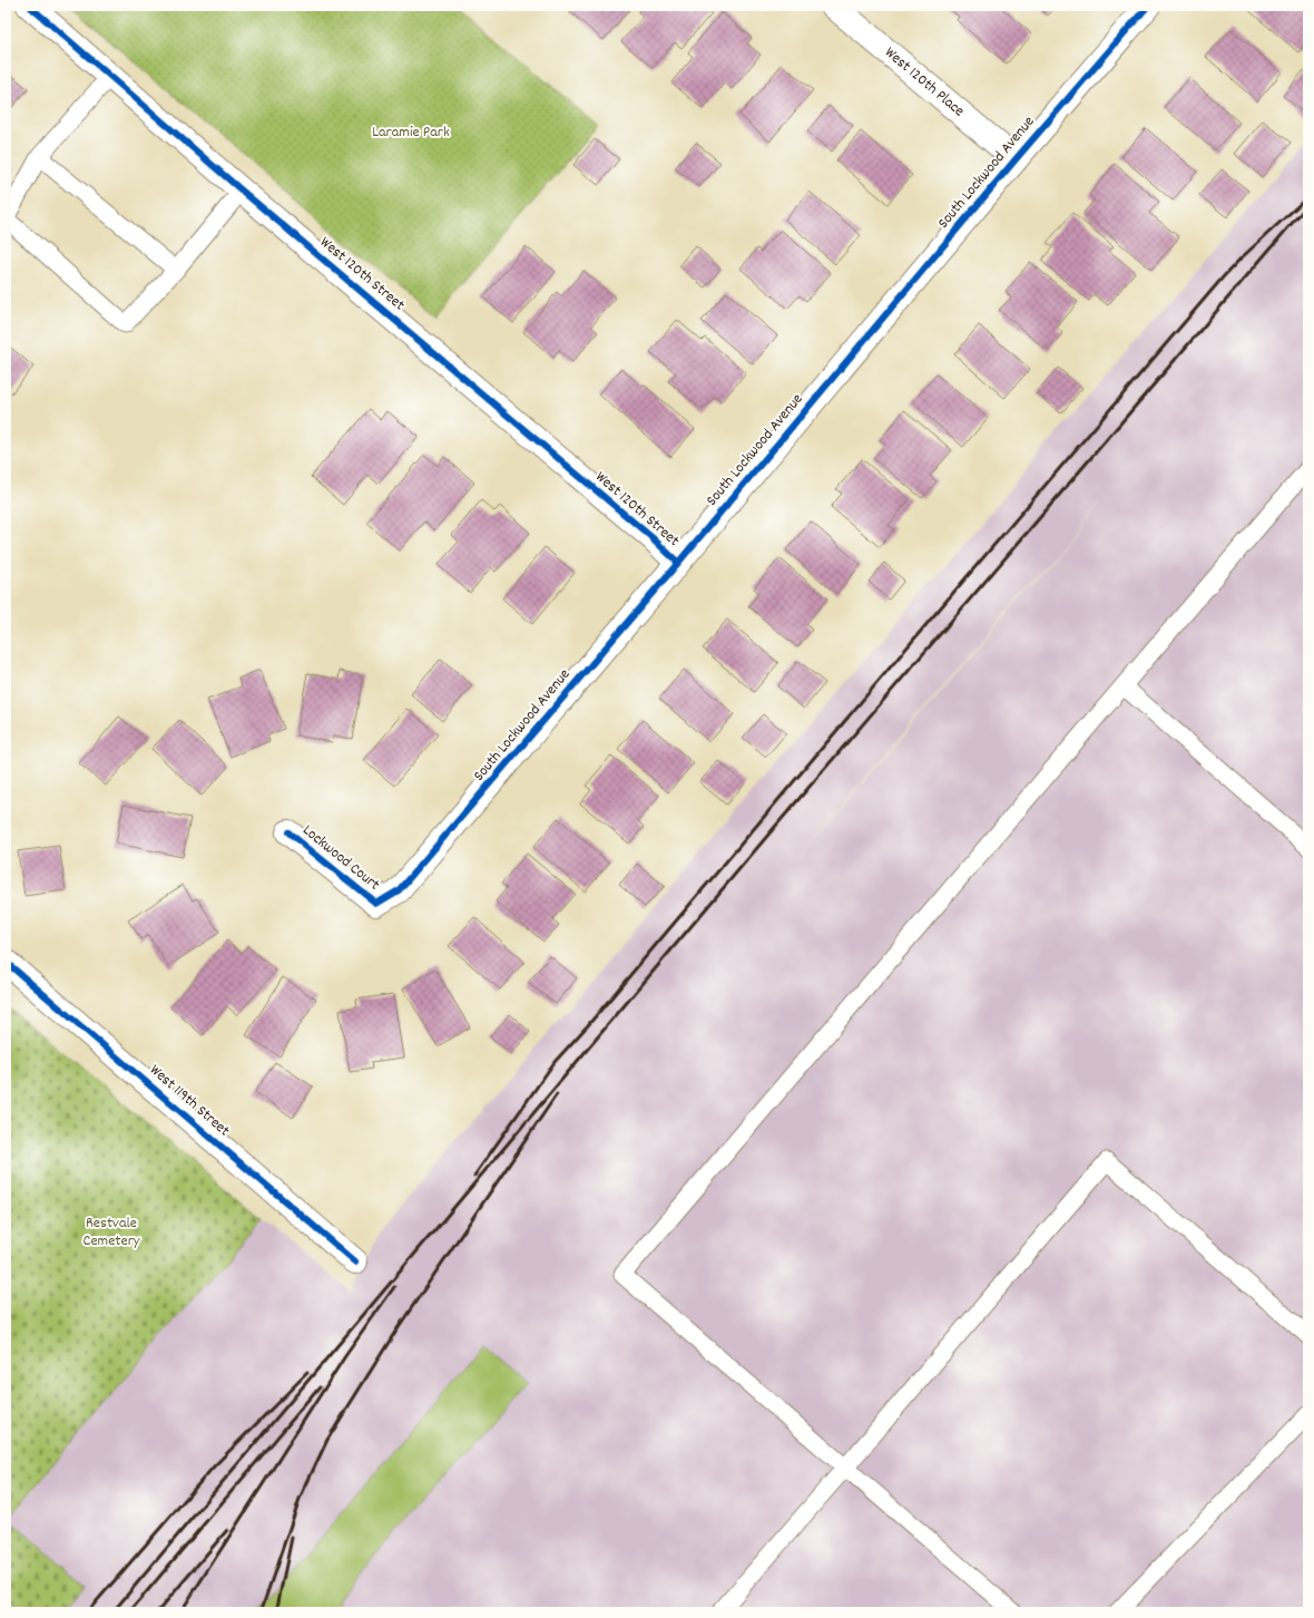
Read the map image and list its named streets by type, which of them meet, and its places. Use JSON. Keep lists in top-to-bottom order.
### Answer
{
  "streets": {
    "street": [
      "West 120th Place",
      "South Lockwood Avenue",
      "West 120th Street",
      "Lockwood Court",
      "West 119th Street"
    ]
  },
  "crossings": [
    ["West 120th Place", "South Lockwood Avenue"],
    ["South Lockwood Avenue", "West 120th Street"],
    ["South Lockwood Avenue", "Lockwood Court"]
  ],
  "parks": ["Laramie Park", "Restvale Cemetery"]
}
